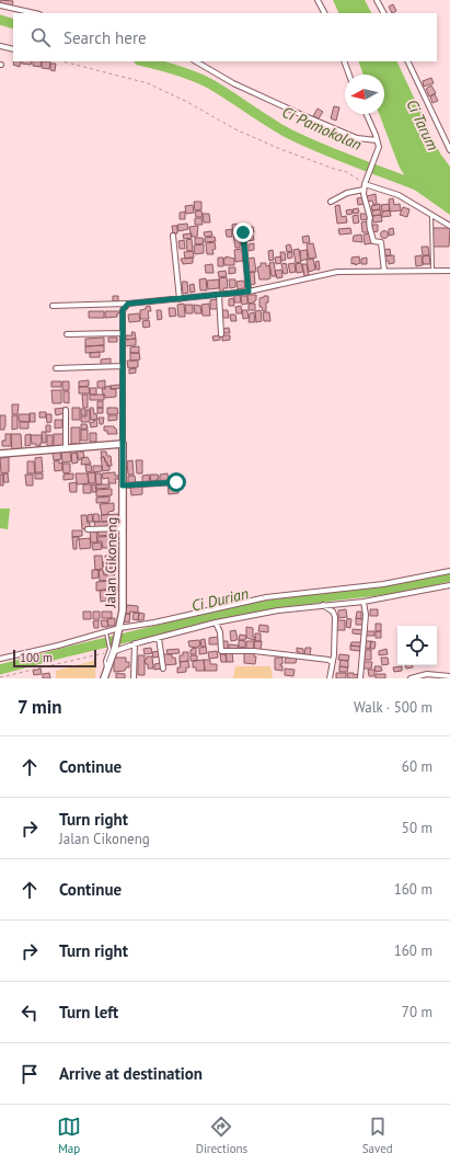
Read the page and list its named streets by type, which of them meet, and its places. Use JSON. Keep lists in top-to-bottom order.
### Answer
{
  "streets": {
    "street": ["Jalan Cikoneng"]
  },
  "water": ["Ci Tarum", "Ci Pamokolan", "Ci Durian"],
  "scale_bar": "100 m",
  "north": "left",
  "page": {
    "search": "Search here",
    "scale": "100 m",
    "heading": ["7 min", "Walk · 500 m"],
    "list": [
      ["Continue", "60 m"],
      ["Turn right", "Jalan Cikoneng", "50 m"],
      ["Continue", "160 m"],
      ["Turn right", "160 m"],
      ["Turn left", "70 m"],
      "Arrive at destination"
    ],
    "nav": ["Map", "Directions", "Saved"]
  }
}
